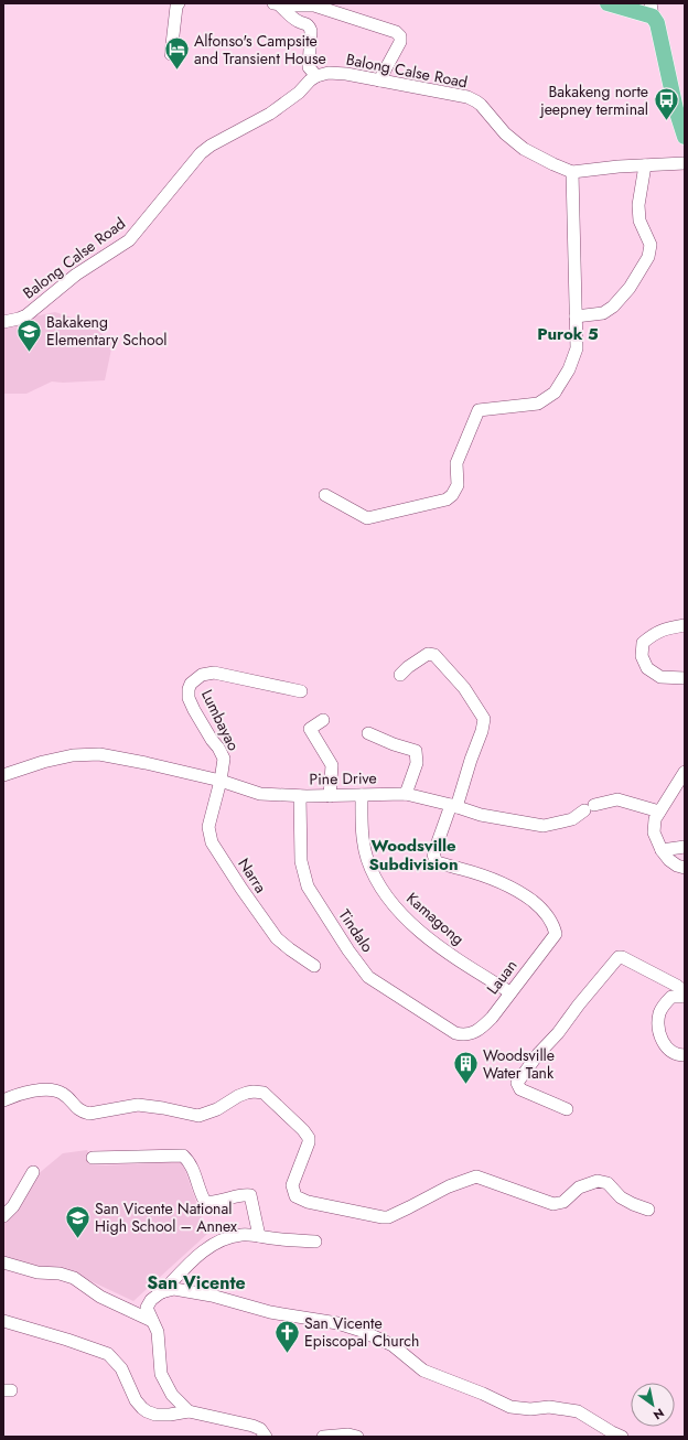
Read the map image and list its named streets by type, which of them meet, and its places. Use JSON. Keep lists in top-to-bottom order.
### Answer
{
  "streets": {
    "street": [
      "Balong Calse Road",
      "Lumbayao",
      "Pine Drive",
      "Narra",
      "Kamagong",
      "Tindalo",
      "Lauan"
    ]
  },
  "crossings": [
    ["Lumbayao", "Pine Drive"],
    ["Lumbayao", "Narra"],
    ["Pine Drive", "Narra"],
    ["Pine Drive", "Kamagong"],
    ["Pine Drive", "Tindalo"],
    ["Pine Drive", "Lauan"],
    ["Kamagong", "Lauan"],
    ["Tindalo", "Lauan"]
  ],
  "districts": ["Purok 5", "Woodsville Subdivision", "San Vicente"],
  "places": {
    "hotel": ["Alfonso's Campsite and Transient House"],
    "bus stop": ["Bakakeng norte jeepney terminal"],
    "school or university": ["Bakakeng Elementary School", "San Vicente National High School – Annex"],
    "building": ["Woodsville Water Tank"],
    "church": ["San Vicente Episcopal Church"]
  },
  "north": "bottom right"
}
